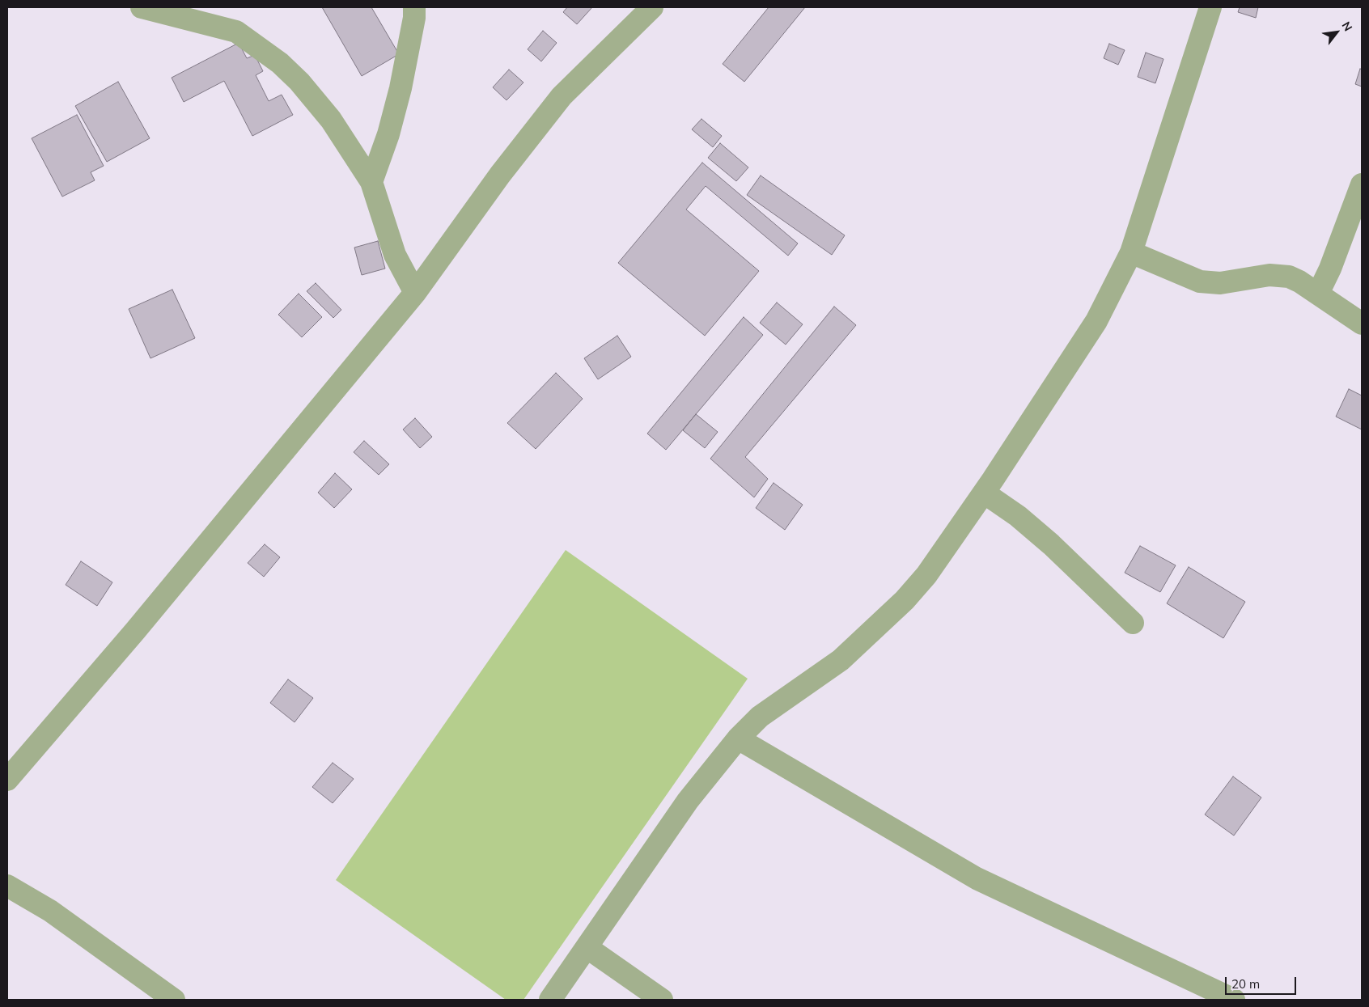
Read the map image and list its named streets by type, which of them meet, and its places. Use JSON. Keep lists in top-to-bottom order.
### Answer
{
  "scale_bar": "20 m",
  "north": "top right"
}
